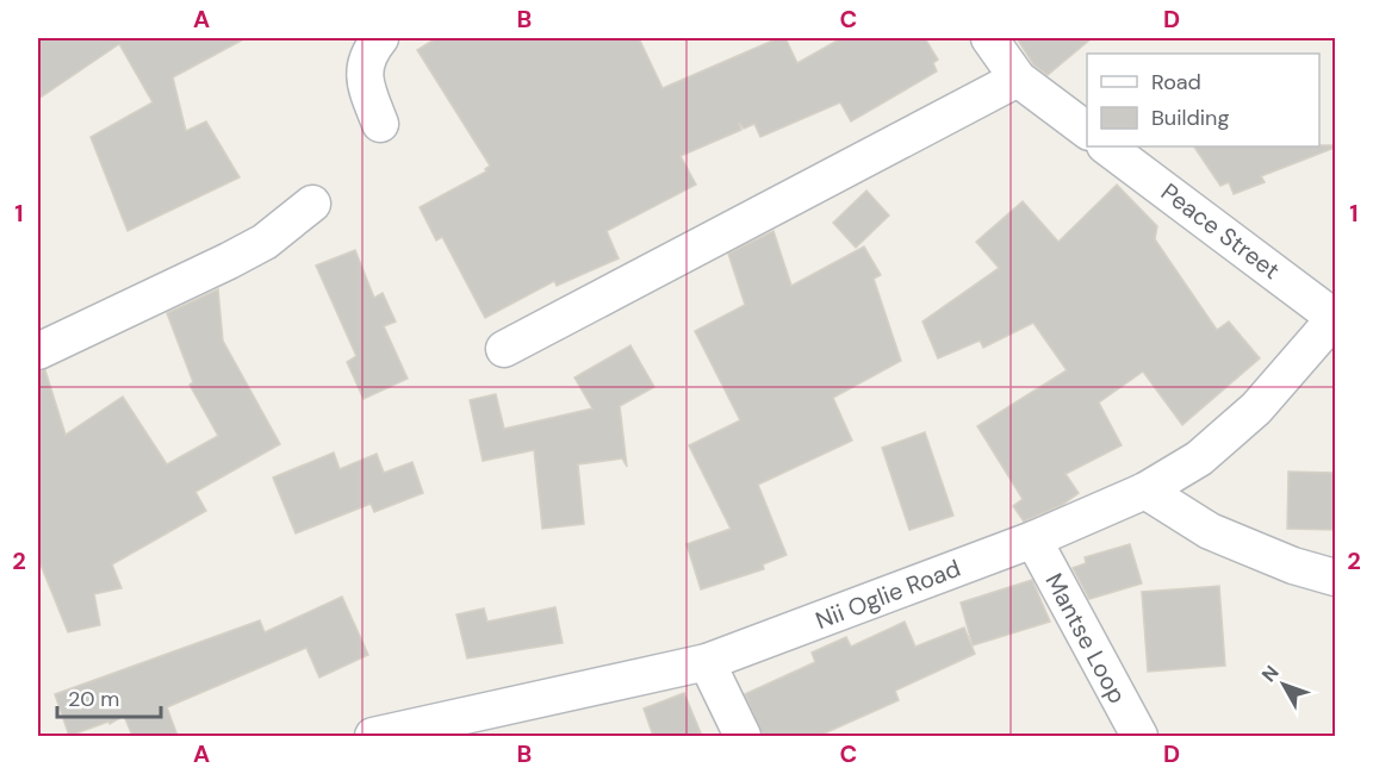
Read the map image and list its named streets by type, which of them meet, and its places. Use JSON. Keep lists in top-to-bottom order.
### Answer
{
  "streets": {
    "street": ["Peace Street", "Nii Oglie Road", "Mantse Loop"]
  },
  "crossings": [
    ["Peace Street", "Nii Oglie Road"],
    ["Nii Oglie Road", "Mantse Loop"]
  ],
  "legend": ["Road", "Building"],
  "scale_bar": "20 m",
  "north": "top left",
  "grid": {
    "columns": [
      "A",
      "B",
      "C",
      "D"
    ],
    "rows": ["1", "2"]
  }
}
